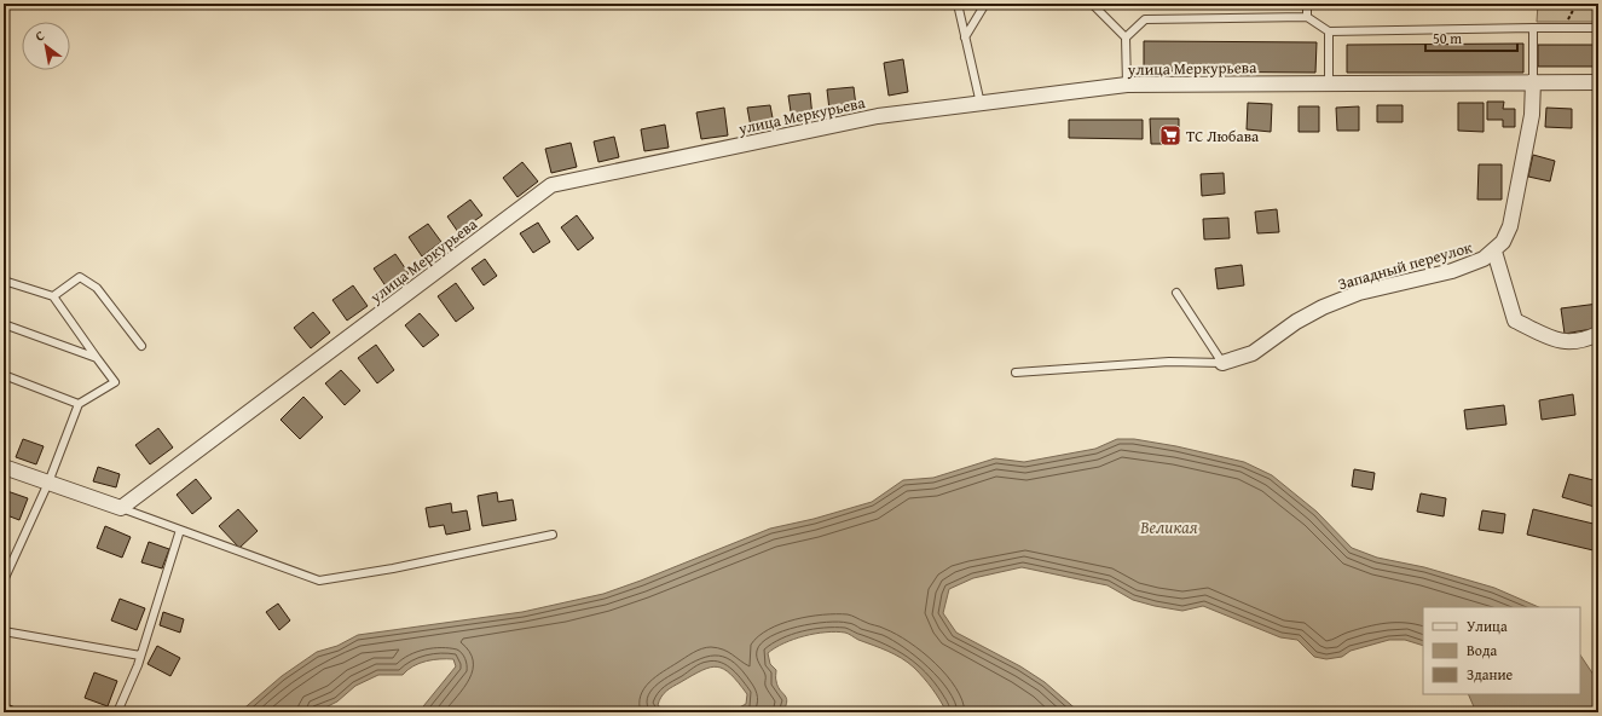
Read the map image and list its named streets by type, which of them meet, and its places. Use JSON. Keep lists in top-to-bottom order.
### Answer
{
  "streets": {
    "street": ["улица Меркурьева", "Западный переулок"]
  },
  "crossings": [
    ["улица Меркурьева", "Западный переулок"]
  ],
  "water": ["Великая"],
  "places": {
    "supermarket": ["ТС Любава"]
  },
  "legend": ["Улица", "Вода", "Здание"],
  "scale_bar": "50 m",
  "north": "top left"
}
